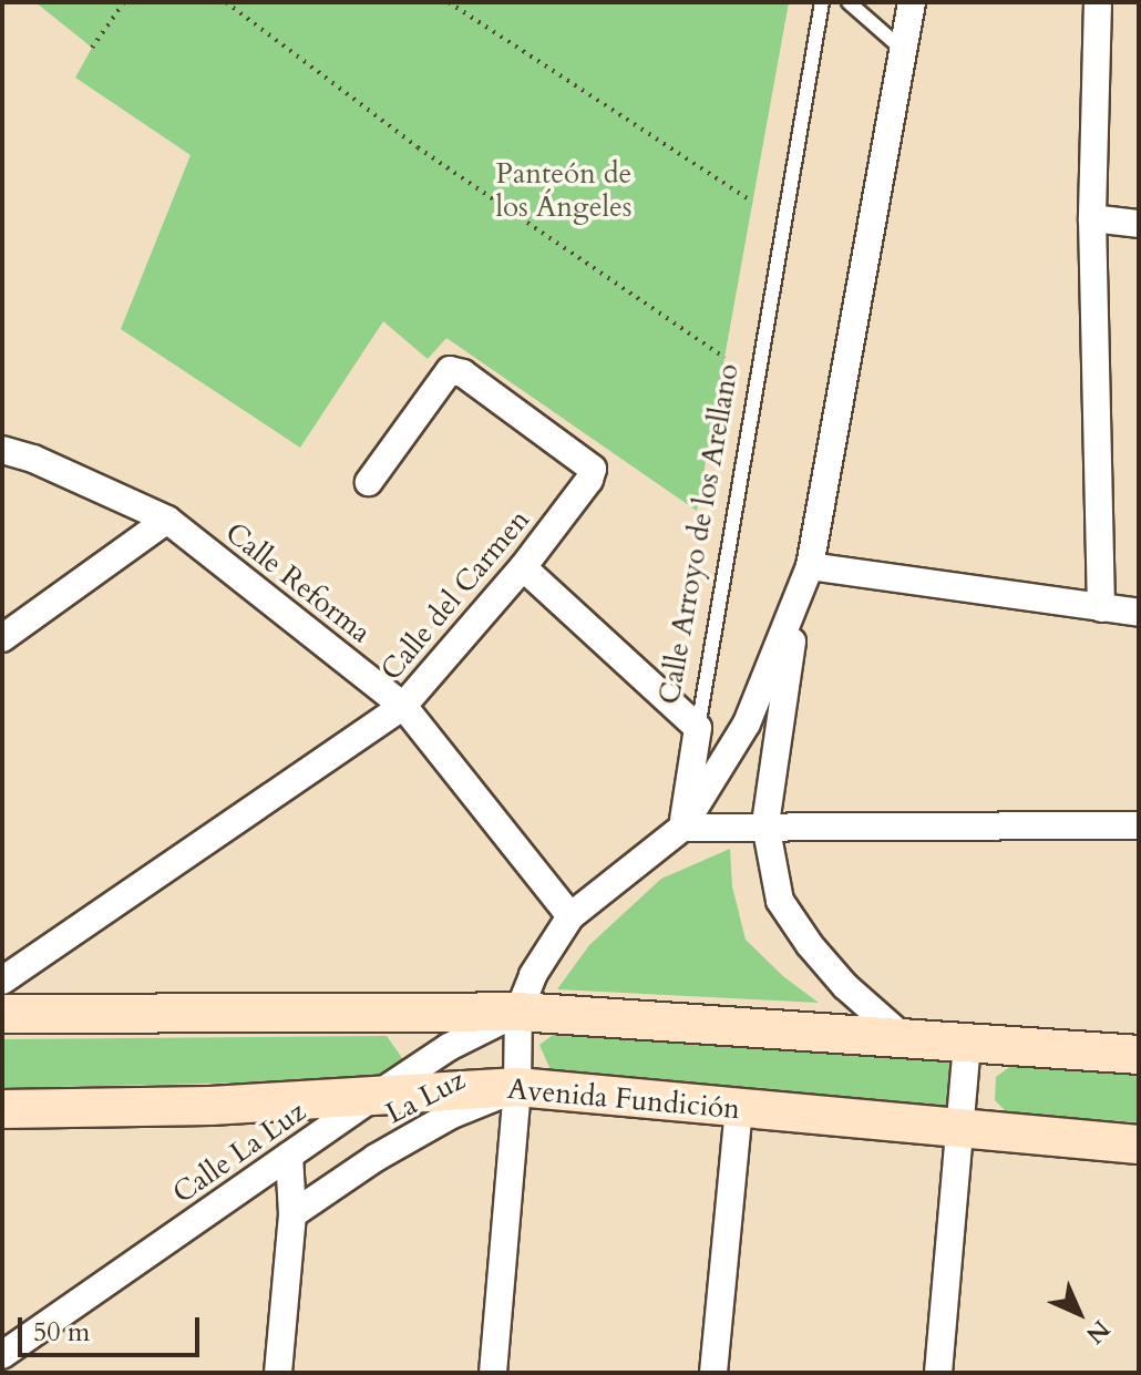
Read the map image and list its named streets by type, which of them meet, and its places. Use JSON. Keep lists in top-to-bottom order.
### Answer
{
  "streets": {
    "street": [
      "Calle Arroyo de los Arellano",
      "Calle Reforma",
      "Calle del Carmen",
      "La Luz",
      "Avenida Fundición",
      "Calle La Luz"
    ]
  },
  "crossings": [
    ["Calle Reforma", "Calle del Carmen"],
    ["La Luz", "Avenida Fundición"],
    ["Avenida Fundición", "Calle La Luz"]
  ],
  "parks": ["Panteón de los Ángeles"],
  "scale_bar": "50 m",
  "north": "bottom right"
}
